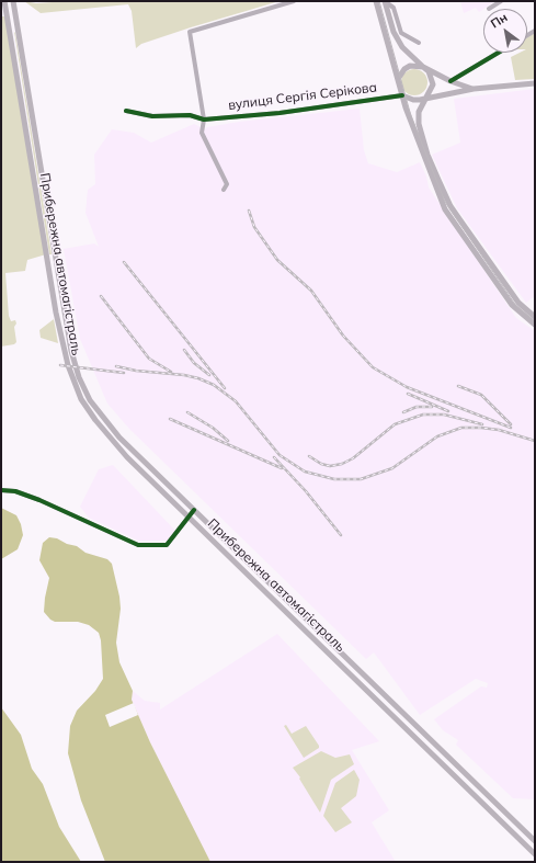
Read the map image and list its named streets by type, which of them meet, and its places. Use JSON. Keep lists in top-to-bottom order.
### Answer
{
  "streets": {
    "main road": ["Прибережна автомагістраль"],
    "street": ["вулиця Сергія Серікова"]
  },
  "north": "top left"
}
